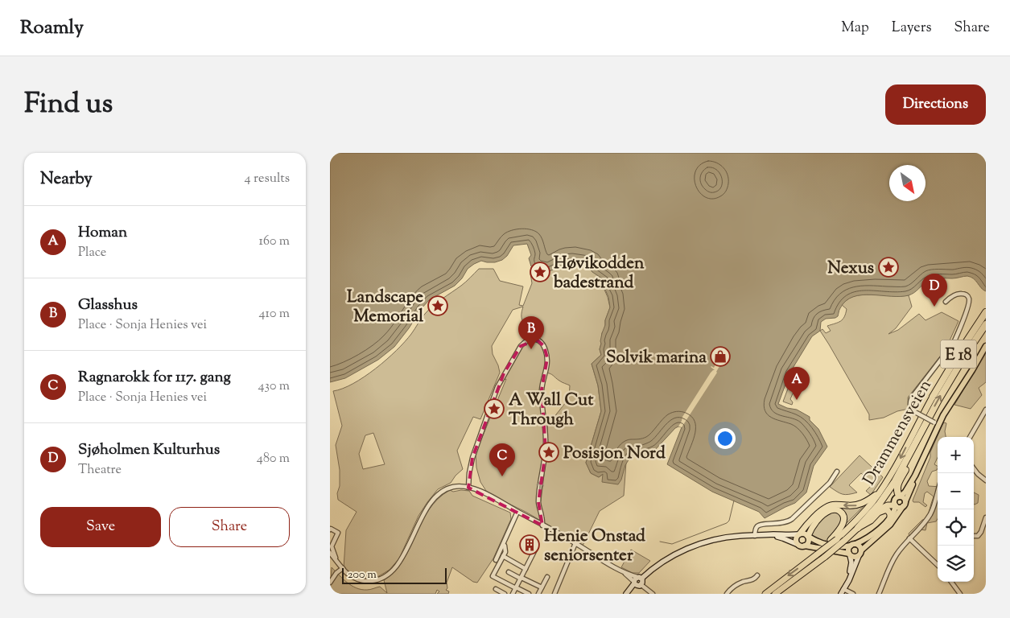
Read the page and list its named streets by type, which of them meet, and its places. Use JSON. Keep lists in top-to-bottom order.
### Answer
{
  "streets": {
    "highway": ["E 18", "Drammensveien"]
  },
  "crossings": [
    ["E 18", "Drammensveien"]
  ],
  "places": {
    "place": [
      "Nexus",
      "Høvikodden badestrand",
      "Landscape Memorial",
      "A Wall Cut Through",
      "Posisjon Nord"
    ],
    "shop": ["Solvik marina"],
    "building": ["Henie Onstad seniorsenter"]
  },
  "scale_bar": "200 m",
  "north": "bottom right",
  "page": {
    "header": "Roamly",
    "nav": ["Map", "Layers", "Share"],
    "title": "Find us",
    "buttons": [
      "Directions",
      ["Save", "Share"]
    ],
    "heading": ["Nearby", "4 results"],
    "list": [
      {
        "mark": "A",
        "name": "Homan",
        "note": "Place",
        "value": "160 m"
      },
      {
        "mark": "B",
        "name": "Glasshus",
        "note": "Place · Sonja Henies vei",
        "value": "410 m"
      },
      {
        "mark": "C",
        "name": "Ragnarokk for 117. gang",
        "note": "Place · Sonja Henies vei",
        "value": "430 m"
      },
      {
        "mark": "D",
        "name": "Sjøholmen Kulturhus",
        "note": "Theatre",
        "value": "480 m"
      }
    ],
    "pins": [
      "D",
      "B",
      "A",
      "C"
    ],
    "map_buttons": ["+", "−"],
    "scale": "200 m"
  }
}
